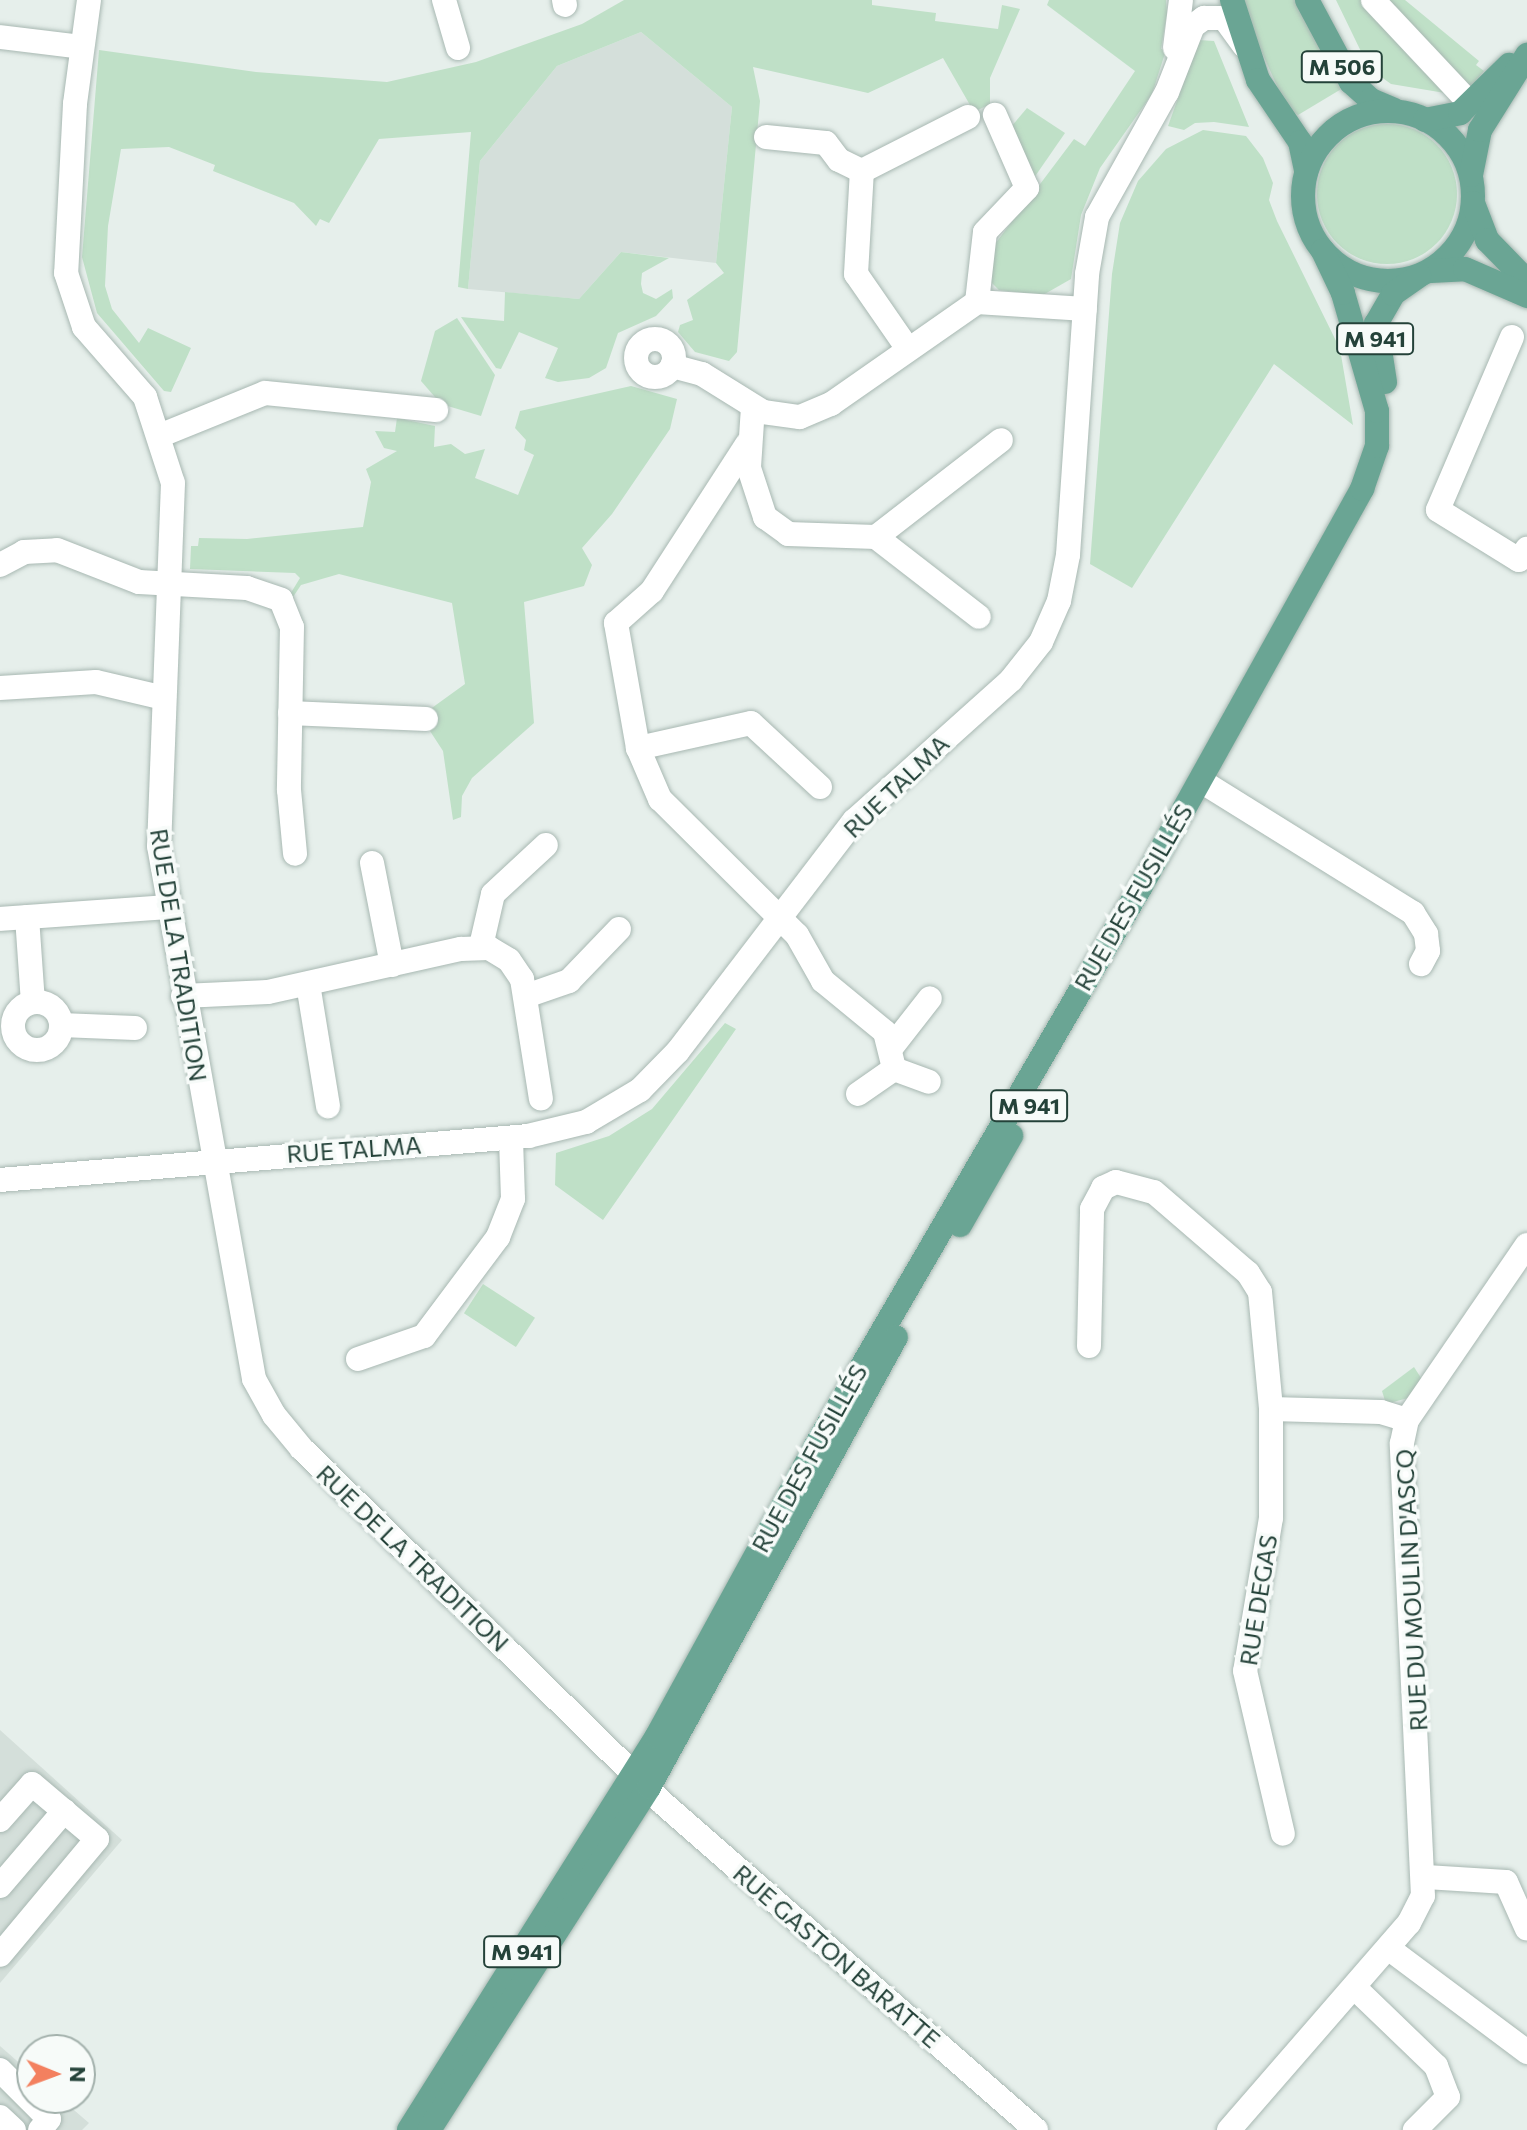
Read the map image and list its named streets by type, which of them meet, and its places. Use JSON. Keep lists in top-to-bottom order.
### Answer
{
  "streets": {
    "main road": ["M 506", "M 941", "RUE DES FUSILLÉS"],
    "street": [
      "RUE TALMA",
      "RUE DE LA TRADITION",
      "RUE DU MOULIN D'ASCQ",
      "RUE DEGAS",
      "RUE GASTON BARATTE"
    ]
  },
  "crossings": [
    ["M 506", "RUE TALMA"],
    ["M 506", "RUE DES FUSILLÉS"],
    ["RUE TALMA", "RUE DE LA TRADITION"],
    ["RUE DES FUSILLÉS", "RUE DE LA TRADITION"],
    ["RUE DES FUSILLÉS", "RUE GASTON BARATTE"],
    ["RUE DE LA TRADITION", "RUE GASTON BARATTE"]
  ],
  "north": "right"
}
